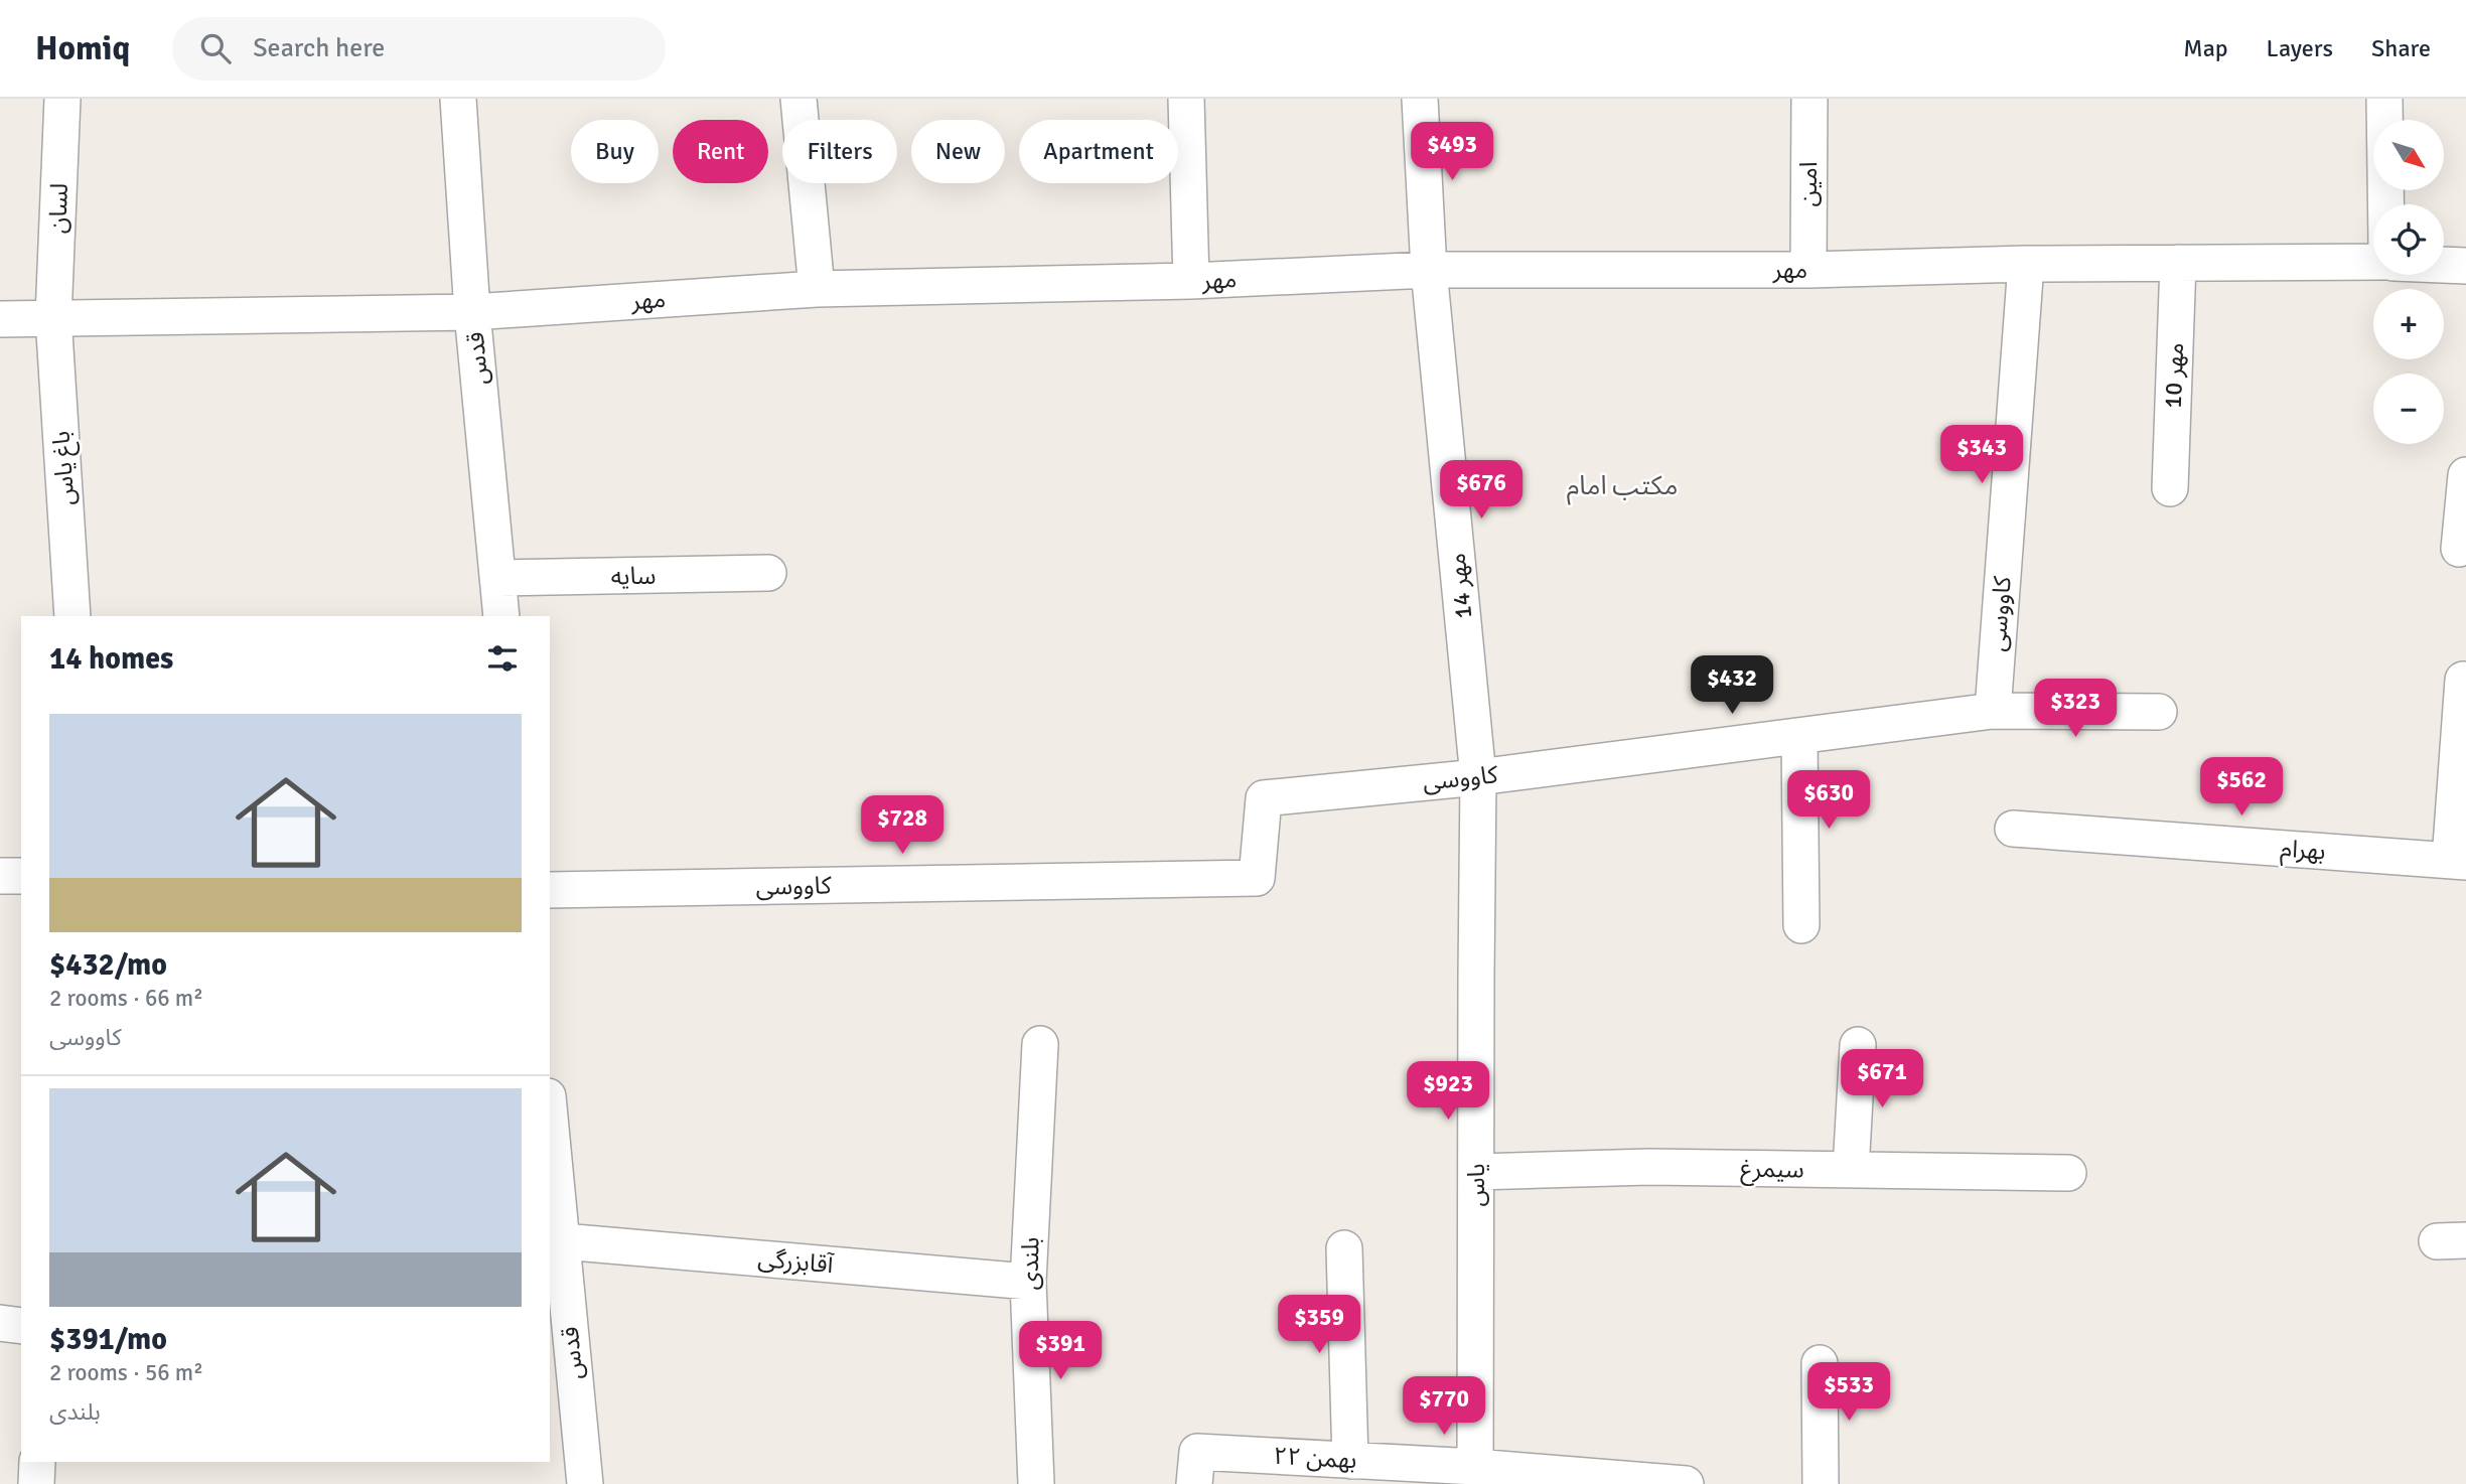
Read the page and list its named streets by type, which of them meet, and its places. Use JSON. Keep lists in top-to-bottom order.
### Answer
{
  "streets": {
    "street": [
      "امین",
      "لسان",
      "مهر",
      "قدس",
      "مهر 10",
      "باغ یاس",
      "سایه",
      "مهر 14",
      "کاووسی",
      "بهرام",
      "سیمرغ",
      "یاس",
      "آقابزرگی",
      "بلندی",
      "۲۲ بهمن"
    ]
  },
  "crossings": [
    ["امین", "مهر"],
    ["لسان", "مهر"],
    ["لسان", "باغ یاس"],
    ["مهر", "قدس"],
    ["مهر", "مهر 10"],
    ["مهر", "باغ یاس"],
    ["مهر", "مهر 14"],
    ["مهر", "کاووسی"],
    ["قدس", "سایه"],
    ["قدس", "آقابزرگی"],
    ["مهر 14", "کاووسی"],
    ["مهر 14", "یاس"],
    ["کاووسی", "یاس"],
    ["سیمرغ", "یاس"],
    ["یاس", "۲۲ بهمن"],
    ["آقابزرگی", "بلندی"]
  ],
  "districts": ["مکتب امام"],
  "north": "bottom right",
  "page": {
    "header": "Homiq",
    "search": "Search here",
    "nav": ["Map", "Layers", "Share"],
    "map_buttons": ["+", "−"],
    "chip": [
      "Buy",
      "Rent",
      "Filters",
      "New",
      "Apartment"
    ],
    "price": [
      "$493",
      "$343",
      "$676",
      "$432",
      "$323",
      "$562",
      "$630",
      "$728",
      "$671",
      "$923",
      "$359",
      "$391",
      "$533",
      "$770"
    ],
    "heading": "14 homes",
    "list": [
      {
        "name": "$432/mo",
        "note": "2 rooms · 66 m² · کاووسی"
      },
      {
        "name": "$391/mo",
        "note": "2 rooms · 56 m² · بلندی"
      }
    ]
  }
}
